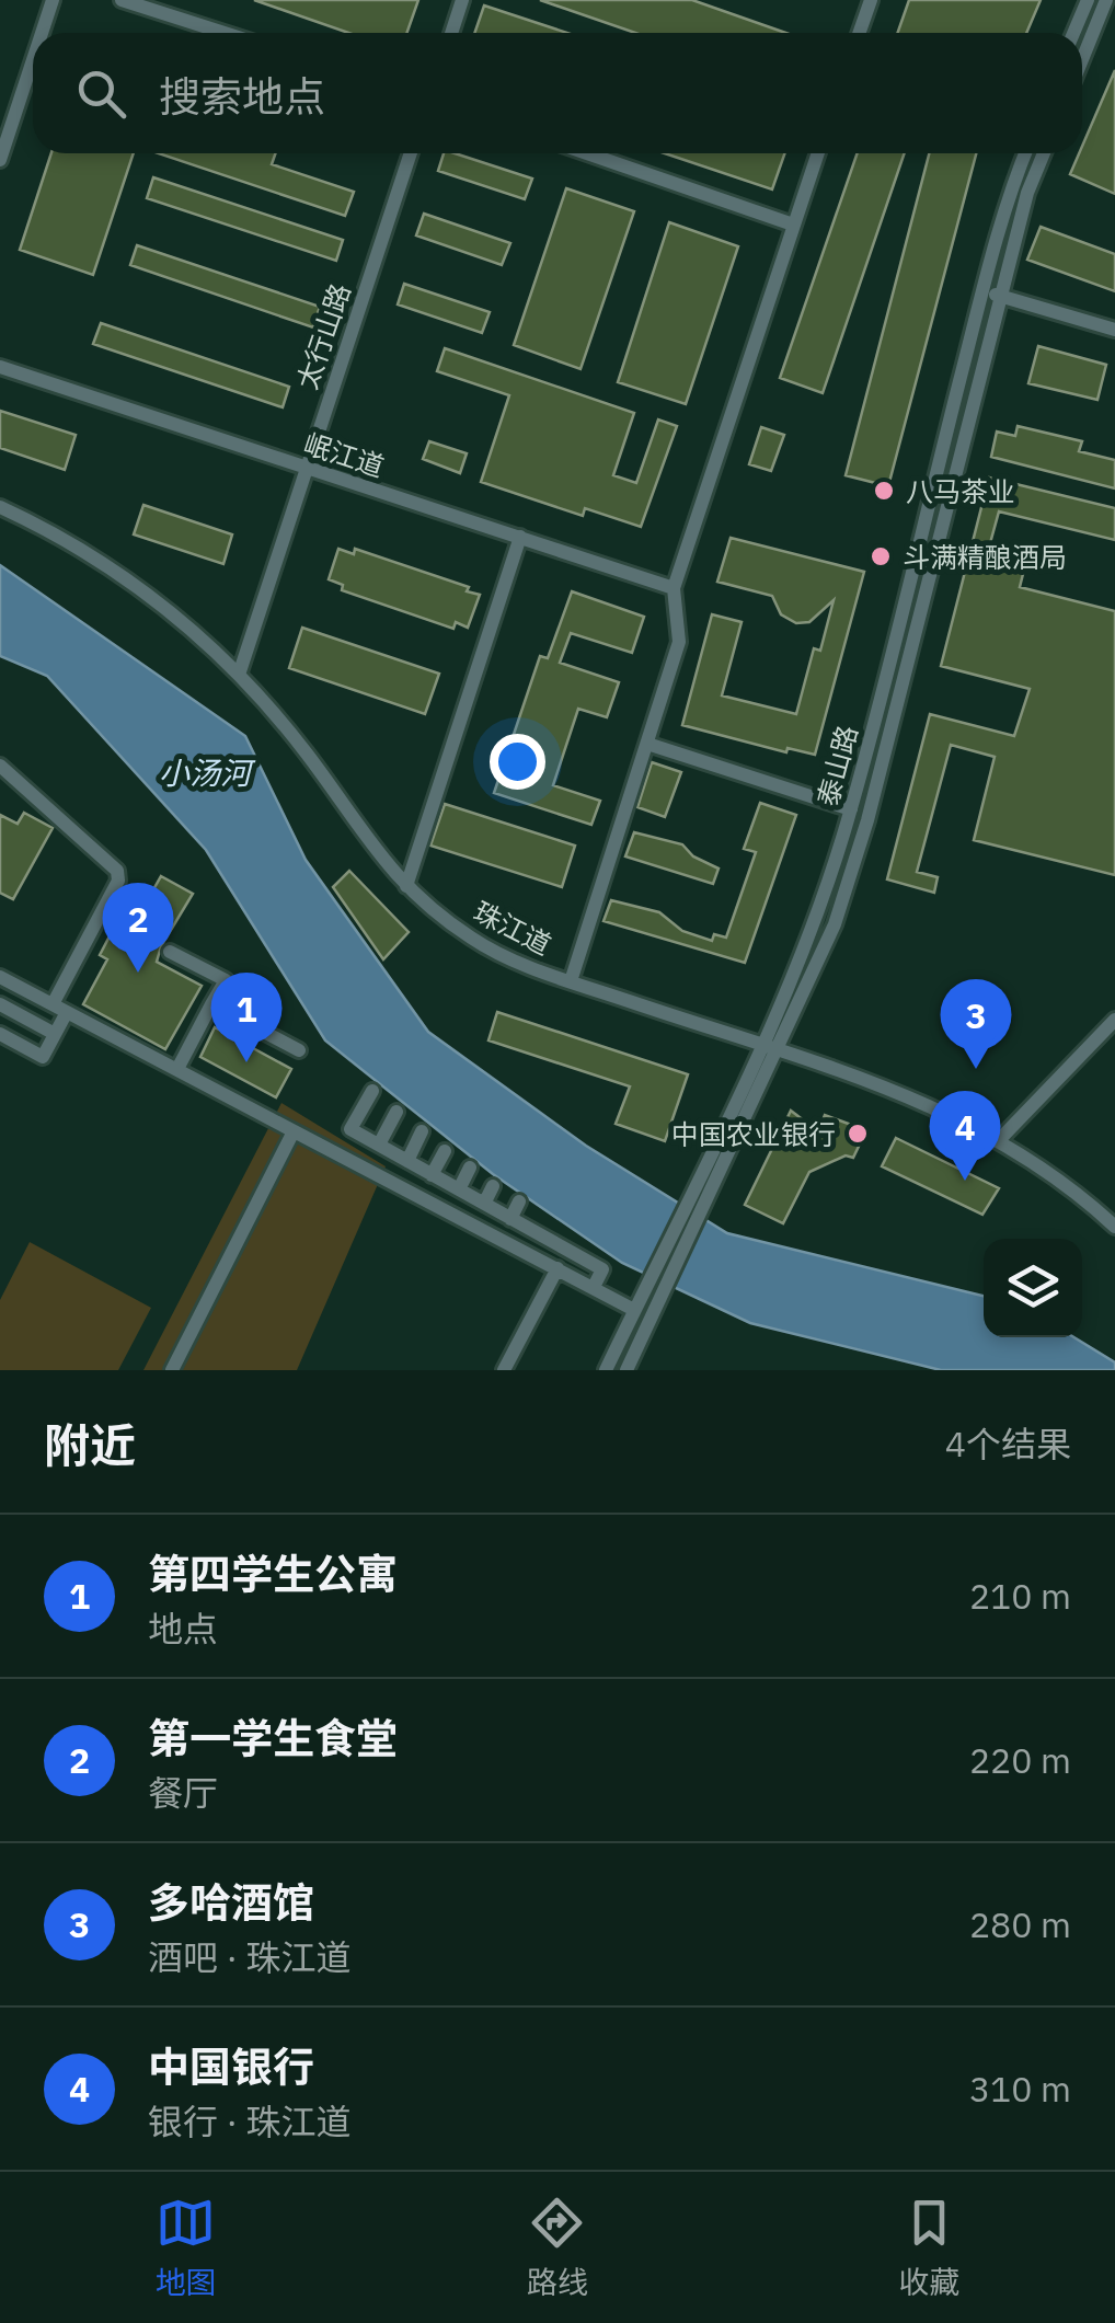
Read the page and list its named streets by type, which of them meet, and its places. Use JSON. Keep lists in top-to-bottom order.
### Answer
{
  "streets": {
    "street": [
      "太行山路",
      "岷江道",
      "泰山路",
      "珠江道"
    ]
  },
  "crossings": [
    ["太行山路", "岷江道"],
    ["太行山路", "珠江道"],
    ["泰山路", "珠江道"]
  ],
  "water": ["小汤河"],
  "places": ["八马茶业", "斗满精酿酒局", "中国农业银行"],
  "page": {
    "search": "搜索地点",
    "pins": [
      "2",
      "1",
      "3",
      "4"
    ],
    "heading": ["附近", "4个结果"],
    "list": [
      {
        "mark": "1",
        "name": "第四学生公寓",
        "note": "地点",
        "value": "210 m"
      },
      {
        "mark": "2",
        "name": "第一学生食堂",
        "note": "餐厅",
        "value": "220 m"
      },
      {
        "mark": "3",
        "name": "多哈酒馆",
        "note": "酒吧 · 珠江道",
        "value": "280 m"
      },
      {
        "mark": "4",
        "name": "中国银行",
        "note": "银行 · 珠江道",
        "value": "310 m"
      }
    ],
    "nav": ["地图", "路线", "收藏"]
  }
}
